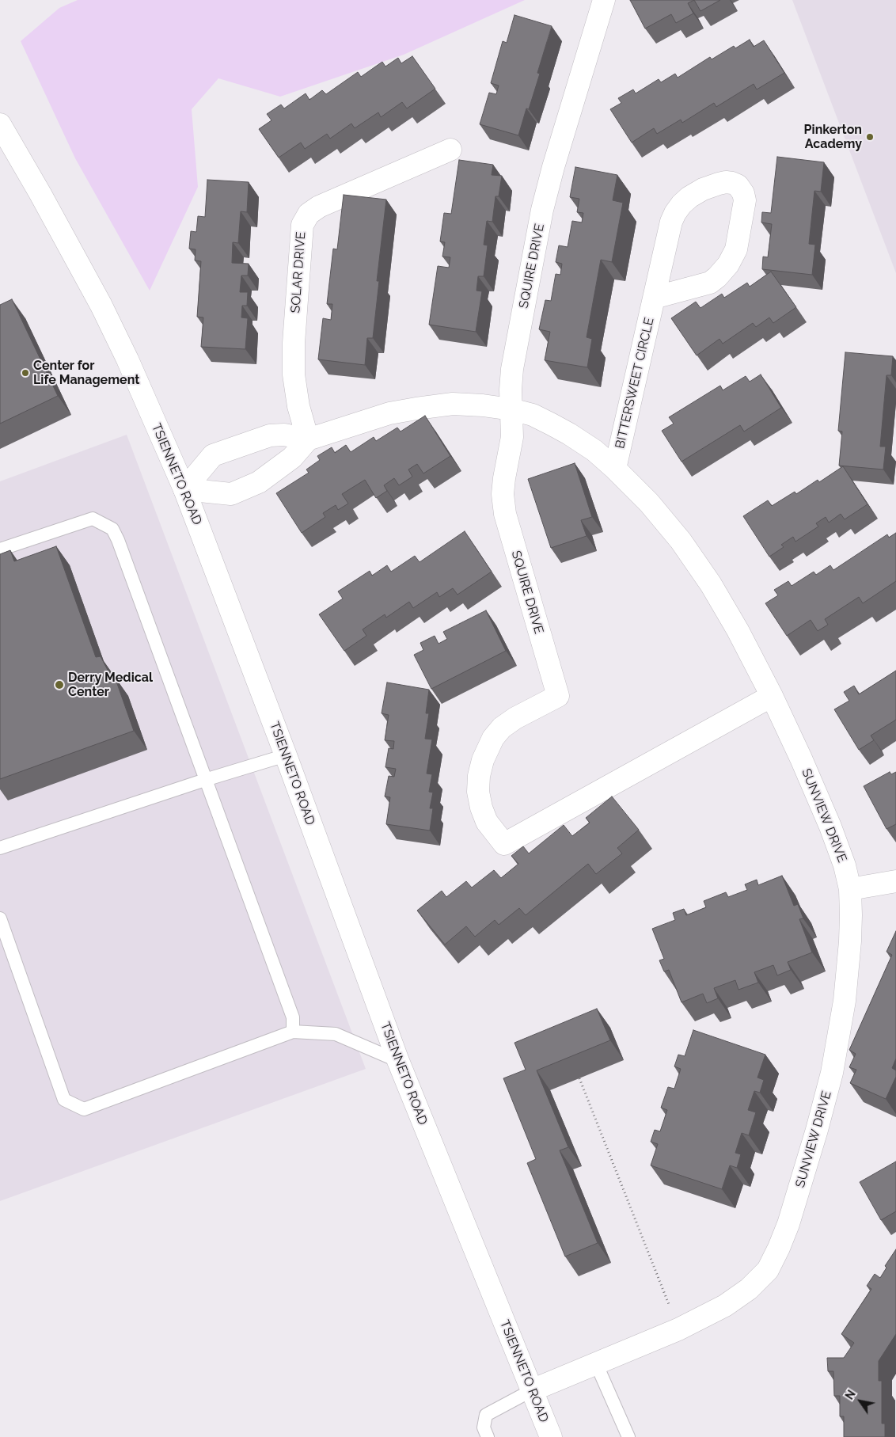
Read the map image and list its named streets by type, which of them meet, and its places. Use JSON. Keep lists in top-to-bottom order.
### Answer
{
  "streets": {
    "street": [
      "SQUIRE DRIVE",
      "SOLAR DRIVE",
      "BITTERSWEET CIRCLE",
      "TSIENNETO ROAD",
      "SUNVIEW DRIVE"
    ]
  },
  "crossings": [
    ["SQUIRE DRIVE", "SUNVIEW DRIVE"],
    ["SOLAR DRIVE", "SUNVIEW DRIVE"],
    ["BITTERSWEET CIRCLE", "SUNVIEW DRIVE"],
    ["TSIENNETO ROAD", "SUNVIEW DRIVE"]
  ],
  "places": ["Pinkerton Academy", "Center for Life Management", "Derry Medical Center"],
  "north": "top left"
}
